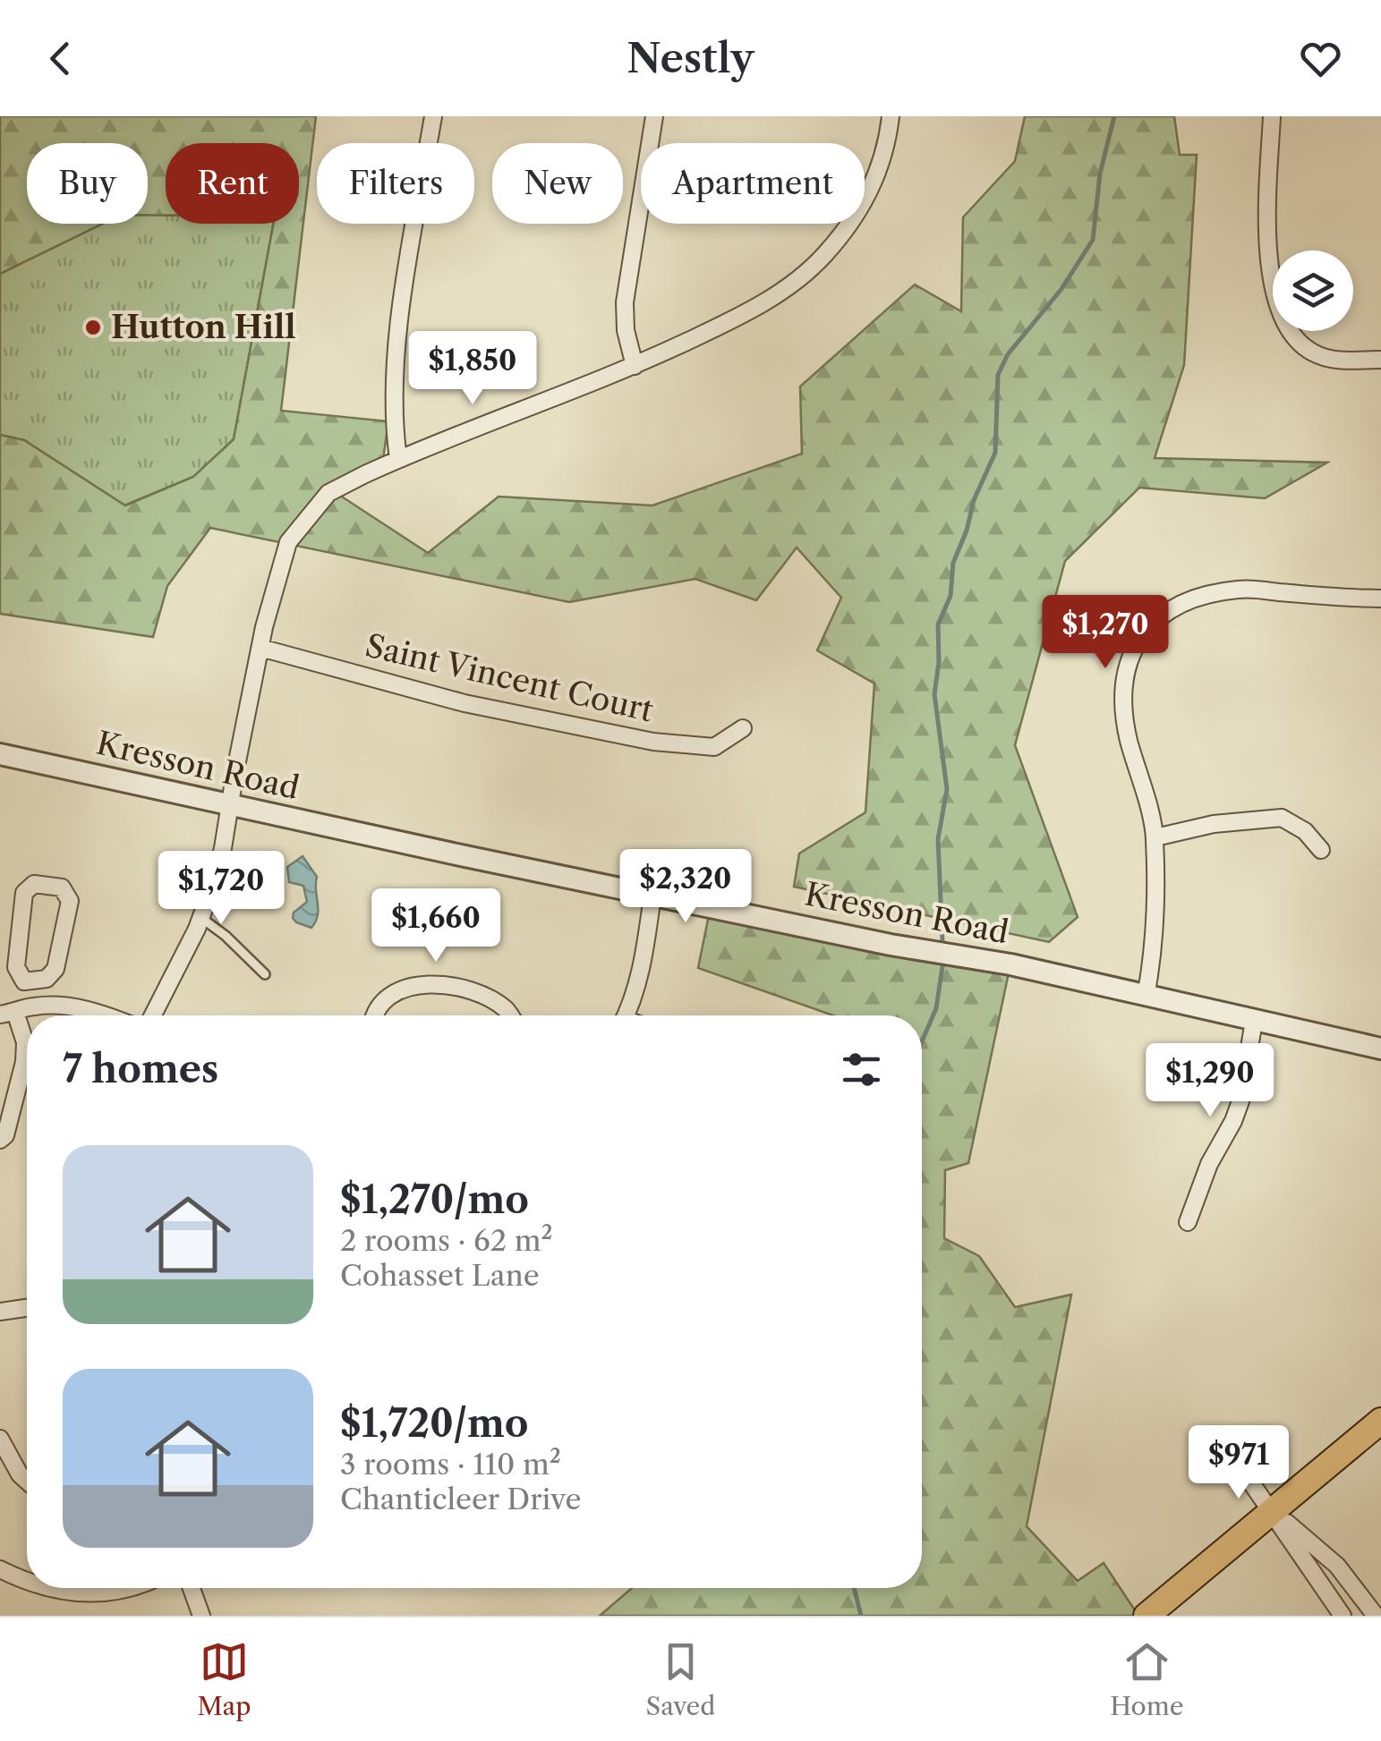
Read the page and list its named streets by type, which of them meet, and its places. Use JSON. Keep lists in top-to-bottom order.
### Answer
{
  "streets": {
    "street": ["Saint Vincent Court", "Kresson Road"]
  },
  "places": ["Hutton Hill"],
  "page": {
    "header": "Nestly",
    "chip": [
      "Buy",
      "Rent",
      "Filters",
      "New",
      "Apartment"
    ],
    "price": [
      "$1,850",
      "$1,270",
      "$2,320",
      "$1,720",
      "$1,660",
      "$1,290",
      "$971"
    ],
    "heading": "7 homes",
    "list": [
      {
        "name": "$1,270/mo",
        "note": "2 rooms · 62 m² · Cohasset Lane"
      },
      {
        "name": "$1,720/mo",
        "note": "3 rooms · 110 m² · Chanticleer Drive"
      }
    ],
    "tabs": ["Map", "Saved", "Home"]
  }
}
